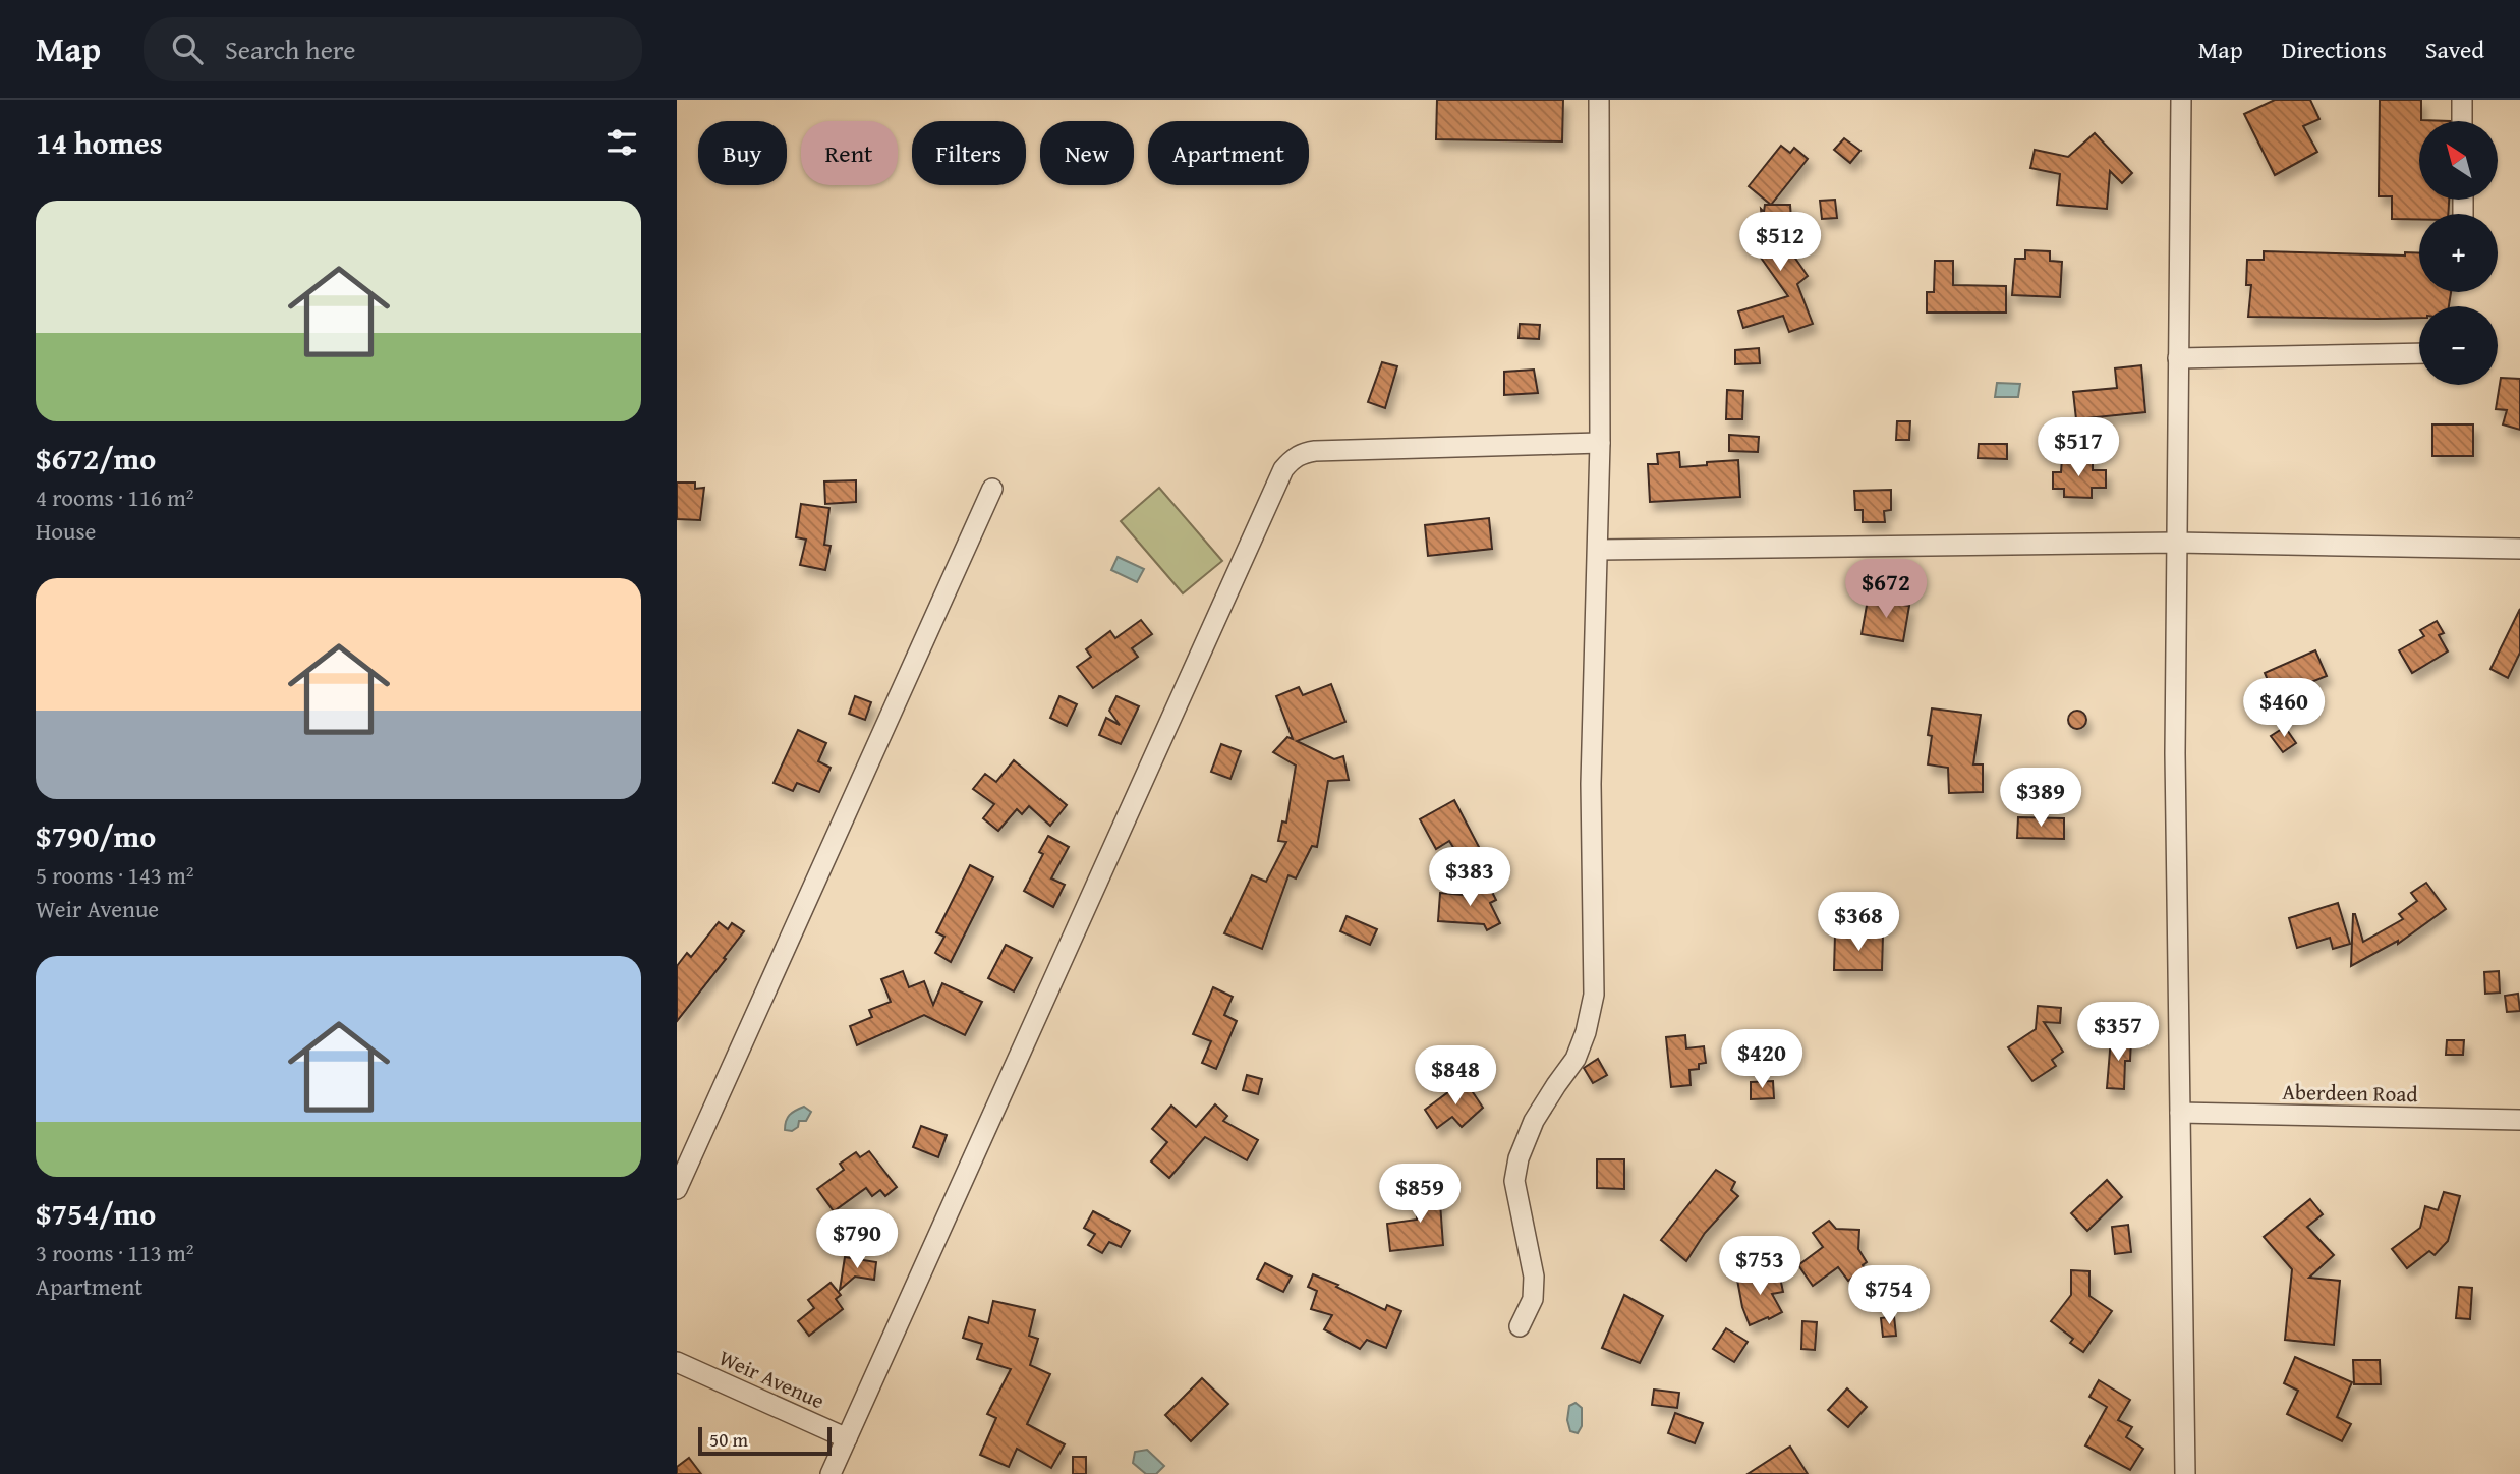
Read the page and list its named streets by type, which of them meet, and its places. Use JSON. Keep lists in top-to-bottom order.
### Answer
{
  "streets": {
    "street": ["Aberdeen Road", "Weir Avenue"]
  },
  "scale_bar": "50 m",
  "north": "top left",
  "page": {
    "header": "Map",
    "search": "Search here",
    "nav": ["Map", "Directions", "Saved"],
    "heading": "14 homes",
    "map_buttons": ["+", "−"],
    "chip": [
      "Buy",
      "Rent",
      "Filters",
      "New",
      "Apartment"
    ],
    "list": [
      {
        "name": "$672/mo",
        "note": "4 rooms · 116 m² · House"
      },
      {
        "name": "$790/mo",
        "note": "5 rooms · 143 m² · Weir Avenue"
      },
      {
        "name": "$754/mo",
        "note": "3 rooms · 113 m² · Apartment"
      }
    ],
    "price": [
      "$512",
      "$517",
      "$672",
      "$460",
      "$389",
      "$383",
      "$368",
      "$357",
      "$420",
      "$848",
      "$859",
      "$790",
      "$753",
      "$754"
    ],
    "scale": "50 m"
  }
}
